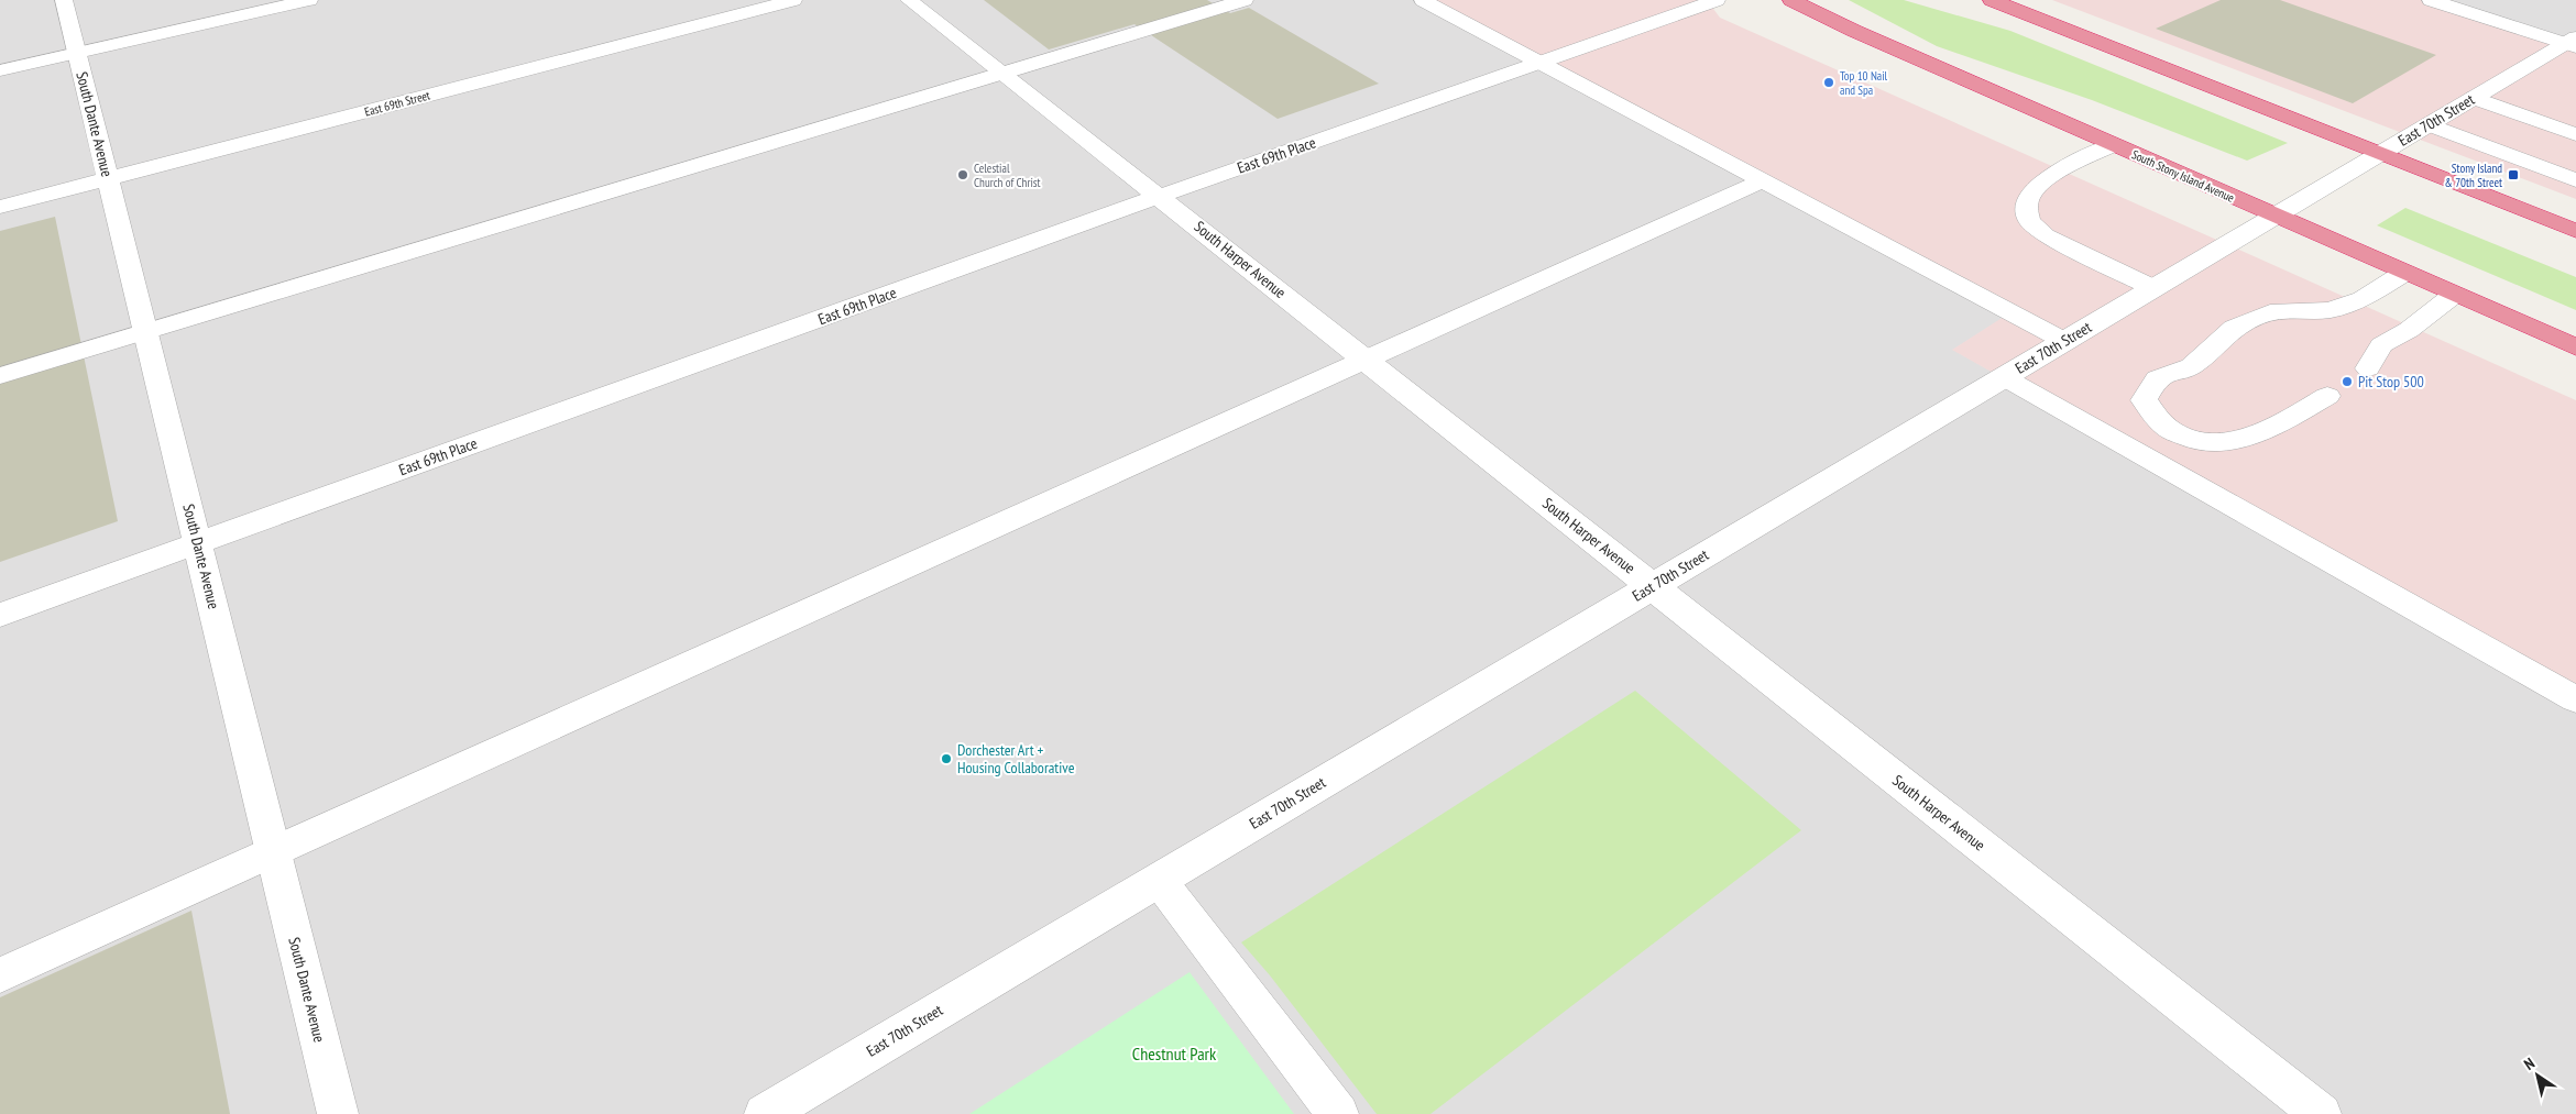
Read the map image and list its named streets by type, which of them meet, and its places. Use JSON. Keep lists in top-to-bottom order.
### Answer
{
  "streets": {
    "highway": ["South Stony Island Avenue"],
    "street": [
      "East 69th Street",
      "East 70th Street",
      "South Dante Avenue",
      "East 69th Place",
      "South Harper Avenue"
    ]
  },
  "crossings": [
    ["East 69th Street", "South Dante Avenue"],
    ["East 70th Street", "South Stony Island Avenue"],
    ["East 70th Street", "South Harper Avenue"],
    ["South Dante Avenue", "East 69th Place"],
    ["East 69th Place", "South Harper Avenue"]
  ],
  "parks": ["Chestnut Park"],
  "places": {
    "other": [
      "Top 10 Nail and Spa",
      "Celestial Church of Christ",
      "Pit Stop 500",
      "Dorchester Art + Housing Collaborative"
    ],
    "transit": ["Stony Island & 70th Street"]
  },
  "north": "top left"
}
